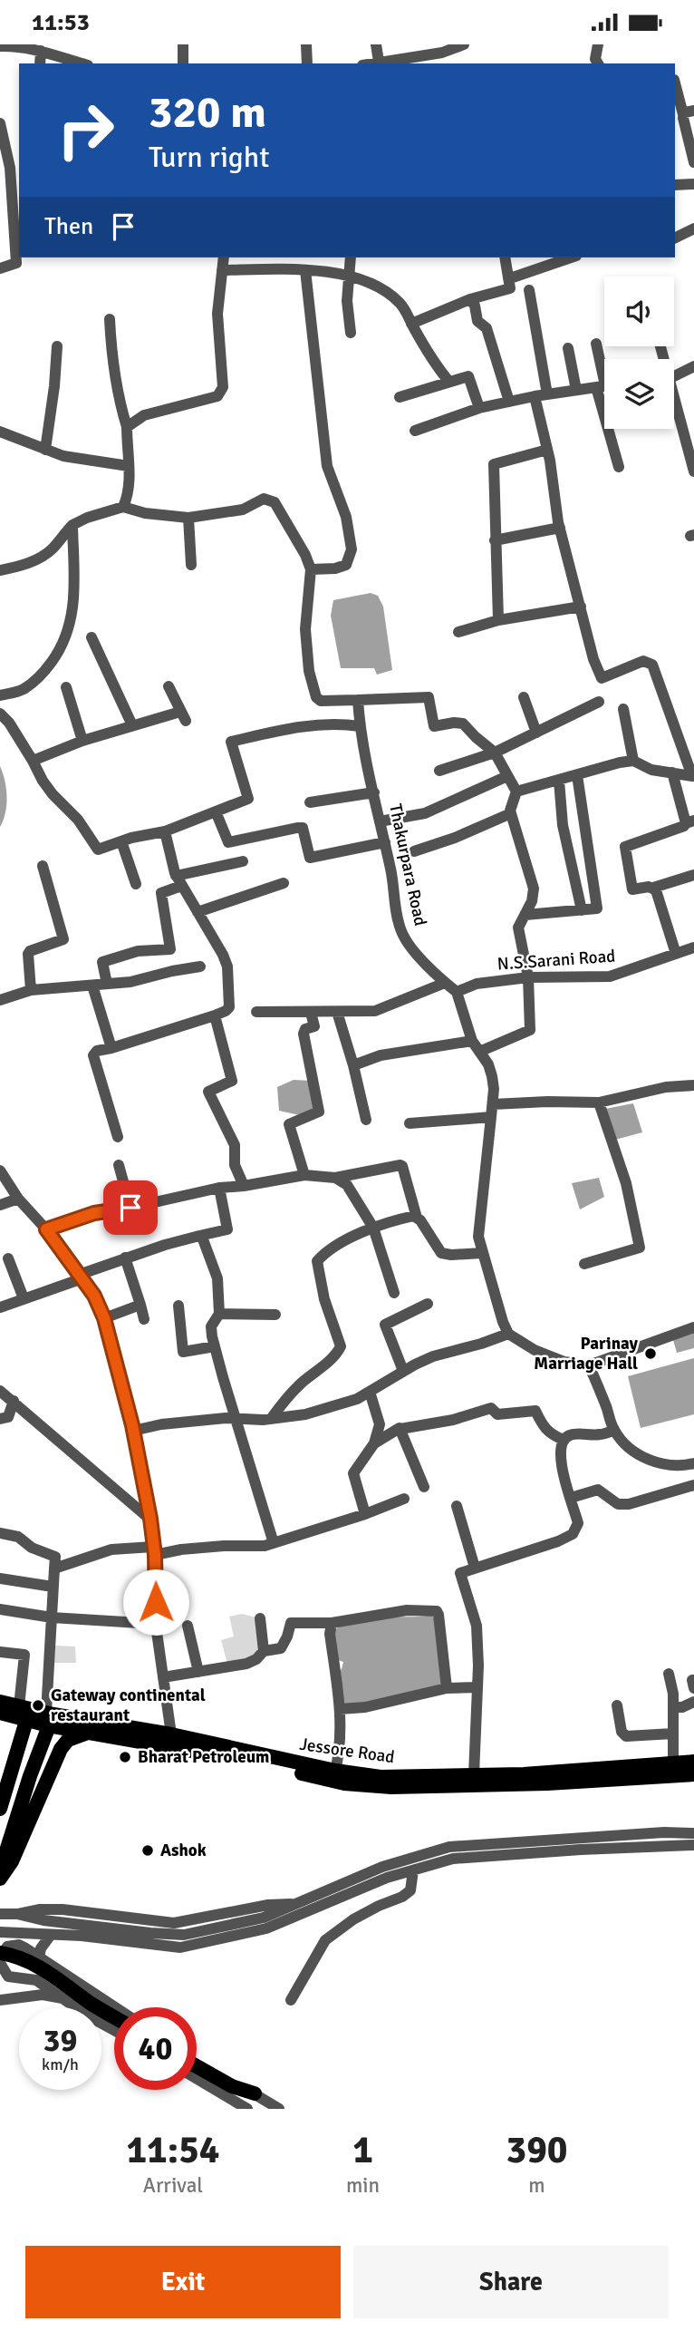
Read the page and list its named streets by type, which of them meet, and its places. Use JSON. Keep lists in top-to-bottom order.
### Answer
{
  "streets": {
    "main road": ["Jessore Road"],
    "street": ["Thakurpara Road", "N.S.Sarani Road"]
  },
  "crossings": [
    ["Thakurpara Road", "N.S.Sarani Road"]
  ],
  "places": [
    "Parinay Marriage Hall",
    "Gateway continental restaurant",
    "Bharat Petroleum",
    "Ashok"
  ],
  "page": {
    "status": "11:53",
    "turn": ["320 m", "Turn right"],
    "then": "Then",
    "speed": "39 km/h",
    "limit": "40",
    "eta": [
      "11:54",
      "Arrival",
      "1",
      "min",
      "390",
      "m"
    ],
    "buttons": ["Exit", "Share"]
  }
}
